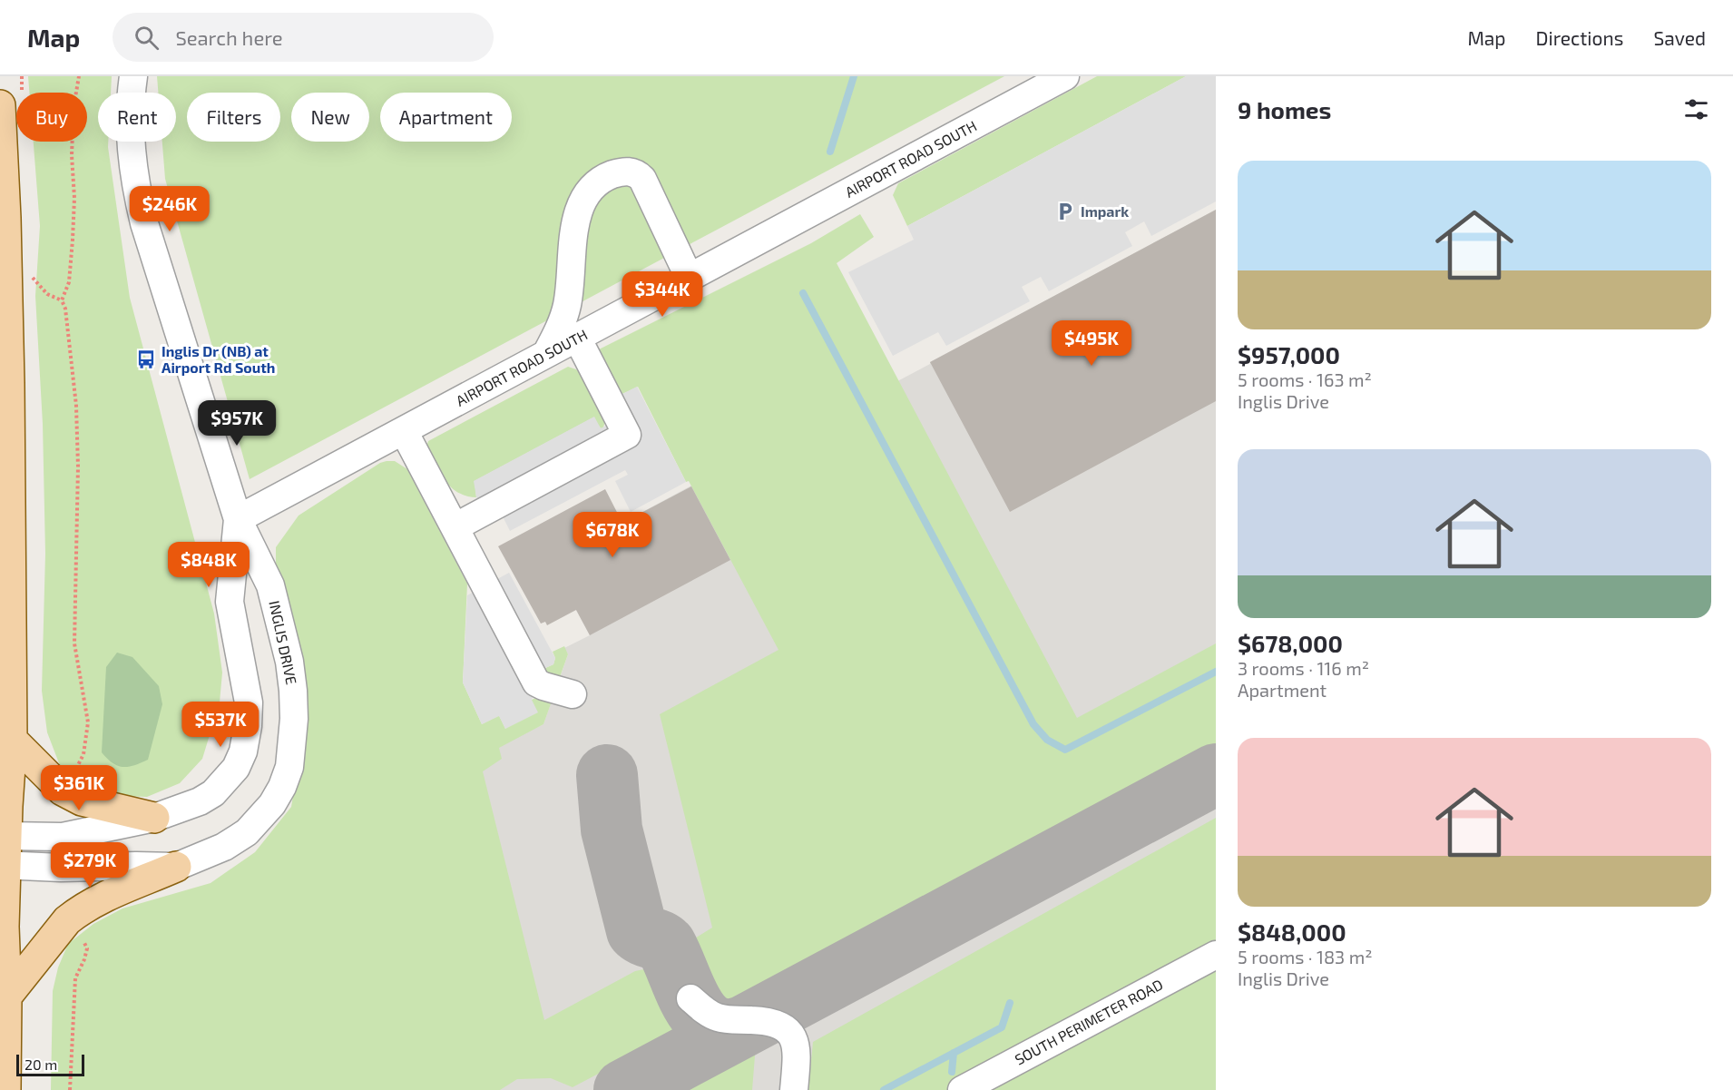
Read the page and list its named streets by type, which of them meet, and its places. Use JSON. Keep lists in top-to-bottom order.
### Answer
{
  "streets": {
    "street": ["AIRPORT ROAD SOUTH", "INGLIS DRIVE", "SOUTH PERIMETER ROAD"]
  },
  "crossings": [
    ["AIRPORT ROAD SOUTH", "INGLIS DRIVE"]
  ],
  "places": {
    "parking": ["Impark"],
    "bus stop": ["Inglis Dr (NB) at Airport Rd South"]
  },
  "scale_bar": "20 m",
  "page": {
    "header": "Map",
    "search": "Search here",
    "nav": ["Map", "Directions", "Saved"],
    "heading": "9 homes",
    "chip": [
      "Buy",
      "Rent",
      "Filters",
      "New",
      "Apartment"
    ],
    "list": [
      {
        "name": "$957,000",
        "note": "5 rooms · 163 m² · Inglis Drive"
      },
      {
        "name": "$678,000",
        "note": "3 rooms · 116 m² · Apartment"
      },
      {
        "name": "$848,000",
        "note": "5 rooms · 183 m² · Inglis Drive"
      }
    ],
    "price": [
      "$246K",
      "$344K",
      "$495K",
      "$957K",
      "$678K",
      "$848K",
      "$537K",
      "$361K",
      "$279K"
    ],
    "scale": "20 m"
  }
}
